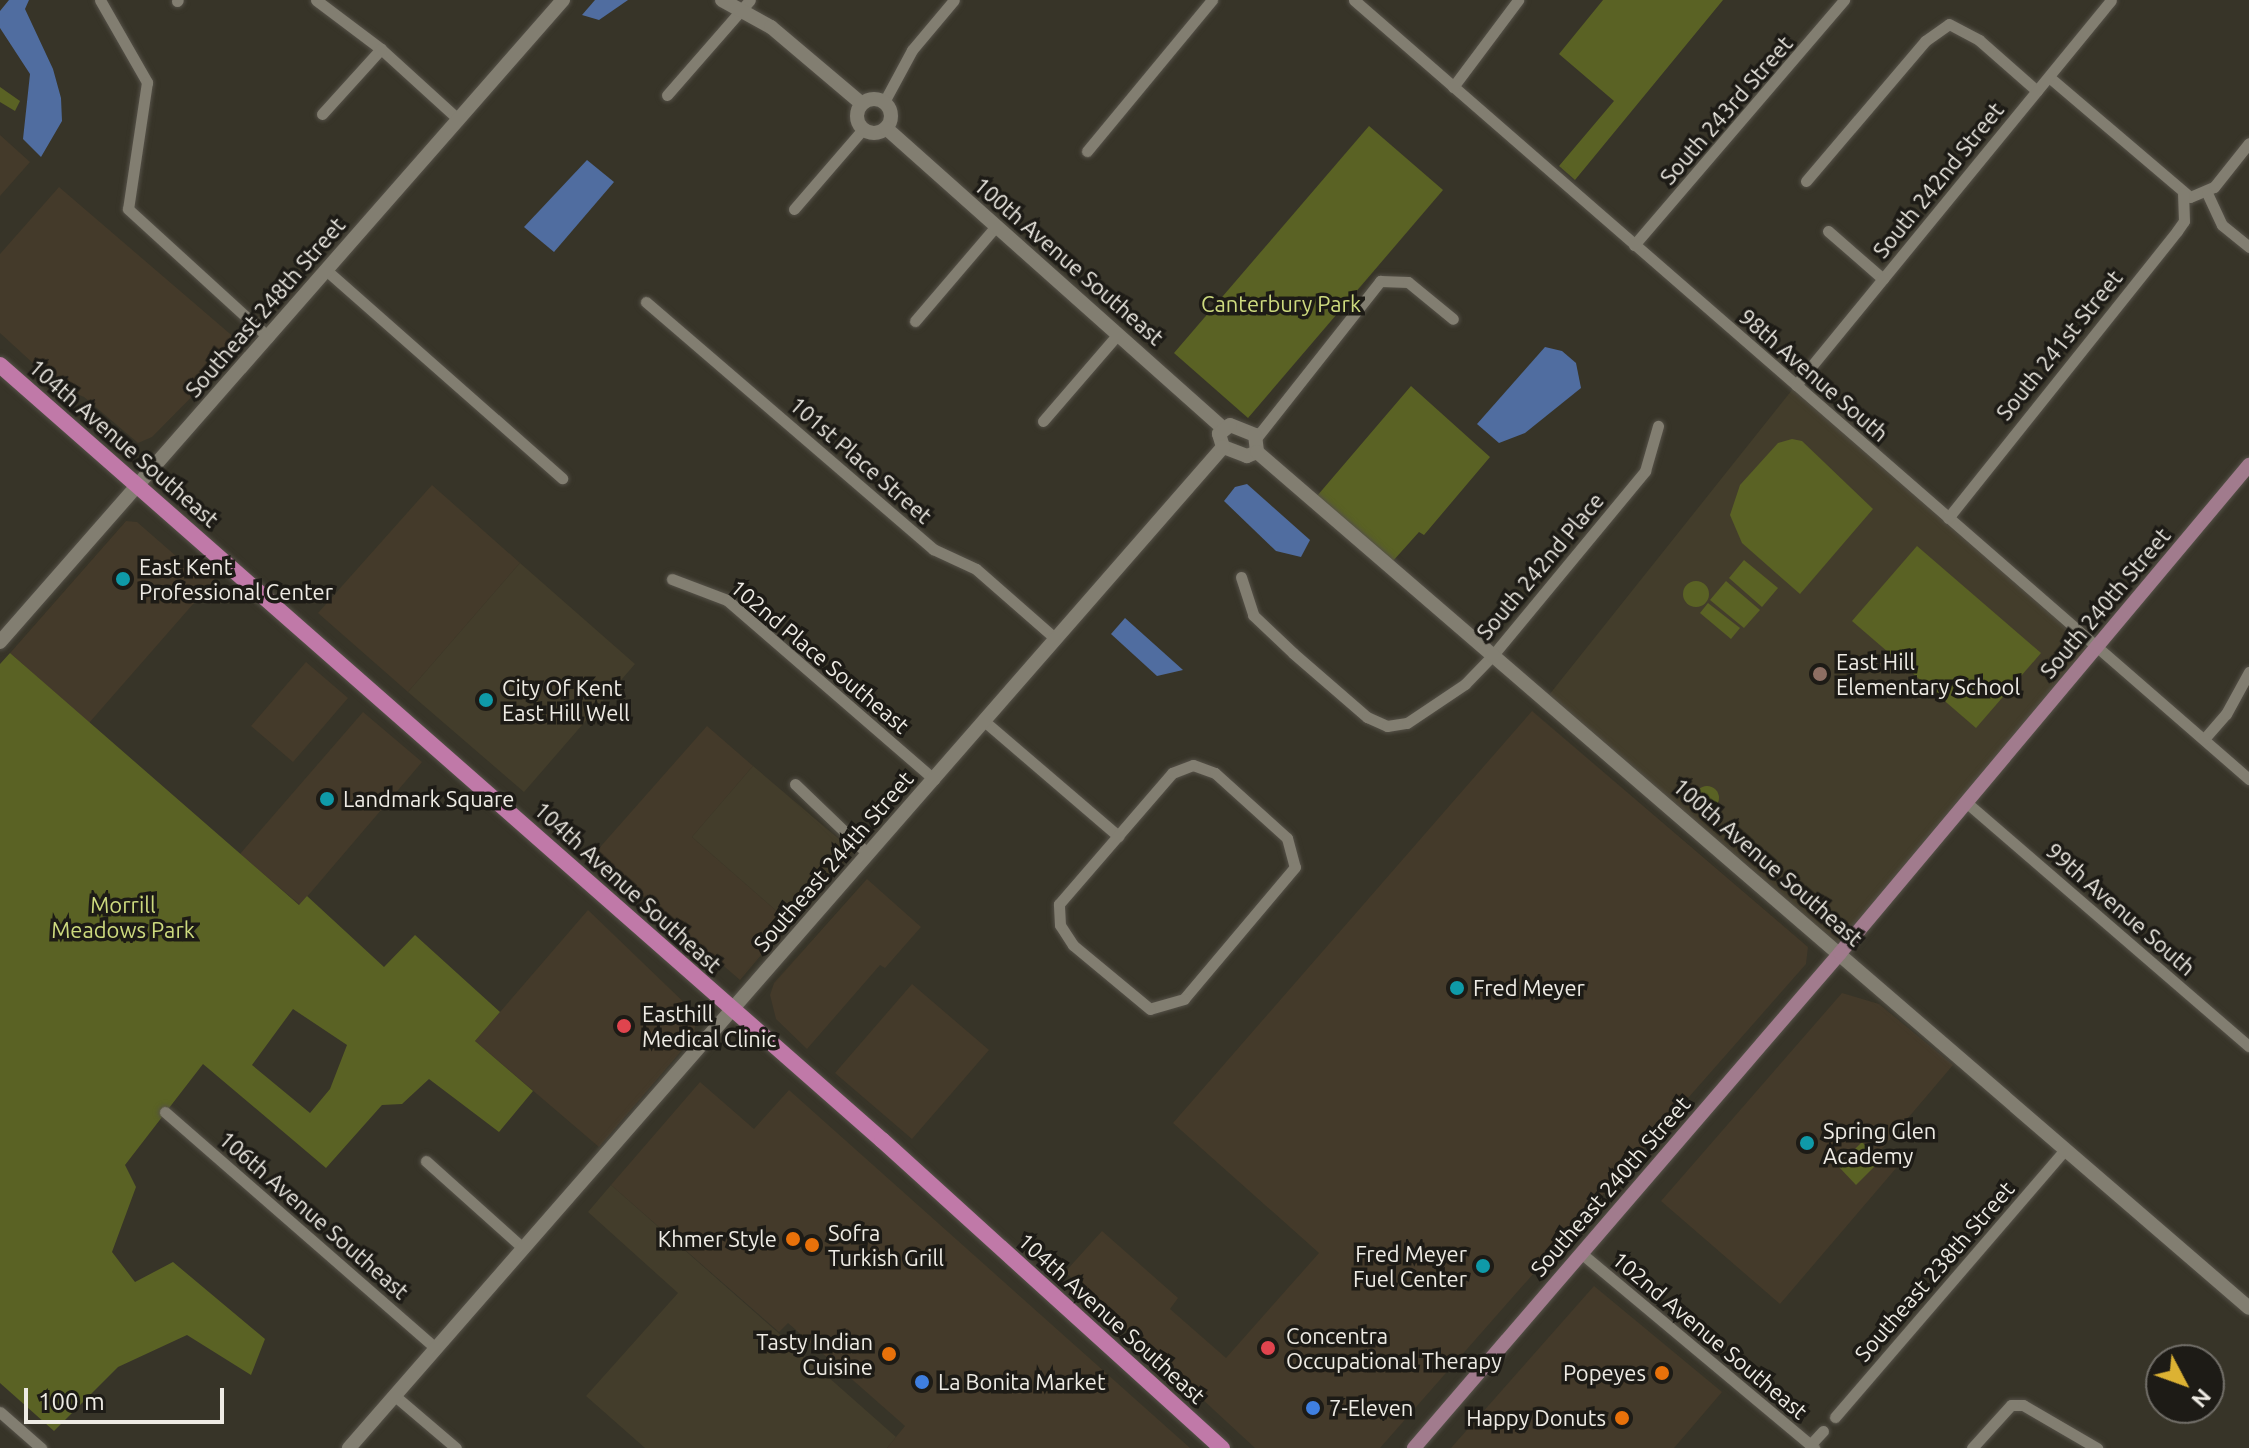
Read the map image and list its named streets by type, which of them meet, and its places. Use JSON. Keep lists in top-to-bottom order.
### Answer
{
  "streets": {
    "main road": ["104th Avenue Southeast", "South 240th Street", "Southeast 240th Street"],
    "street": [
      "South 243rd Street",
      "South 242nd Street",
      "100th Avenue Southeast",
      "Southeast 248th Street",
      "South 241st Street",
      "98th Avenue South",
      "101st Place Street",
      "South 242nd Place",
      "102nd Place Southeast",
      "Southeast 244th Street",
      "99th Avenue South",
      "106th Avenue Southeast",
      "Southeast 238th Street",
      "102nd Avenue Southeast"
    ]
  },
  "crossings": [
    ["South 243rd Street", "98th Avenue South"],
    ["South 242nd Street", "98th Avenue South"],
    ["100th Avenue Southeast", "South 242nd Place"],
    ["100th Avenue Southeast", "South 240th Street"],
    ["100th Avenue Southeast", "Southeast 240th Street"],
    ["100th Avenue Southeast", "Southeast 238th Street"],
    ["Southeast 248th Street", "104th Avenue Southeast"],
    ["South 241st Street", "98th Avenue South"],
    ["98th Avenue South", "South 240th Street"],
    ["104th Avenue Southeast", "Southeast 244th Street"],
    ["101st Place Street", "Southeast 244th Street"],
    ["South 240th Street", "99th Avenue South"],
    ["South 240th Street", "Southeast 240th Street"],
    ["102nd Place Southeast", "Southeast 244th Street"],
    ["Southeast 244th Street", "106th Avenue Southeast"],
    ["Southeast 240th Street", "102nd Avenue Southeast"]
  ],
  "parks": ["Canterbury Park", "Morrill Meadows Park"],
  "places": [
    "East Kent Professional Center",
    "East Hill Elementary School",
    "City Of Kent East Hill Well",
    "Landmark Square",
    "Fred Meyer",
    "Easthill Medical Clinic",
    "Spring Glen Academy",
    "Khmer Style",
    "Sofra Turkish Grill",
    "Fred Meyer Fuel Center",
    "Concentra Occupational Therapy",
    "Tasty Indian Cuisine",
    "Popeyes",
    "La Bonita Market",
    "7-Eleven",
    "Happy Donuts"
  ],
  "scale_bar": "100 m",
  "north": "bottom right"
}
